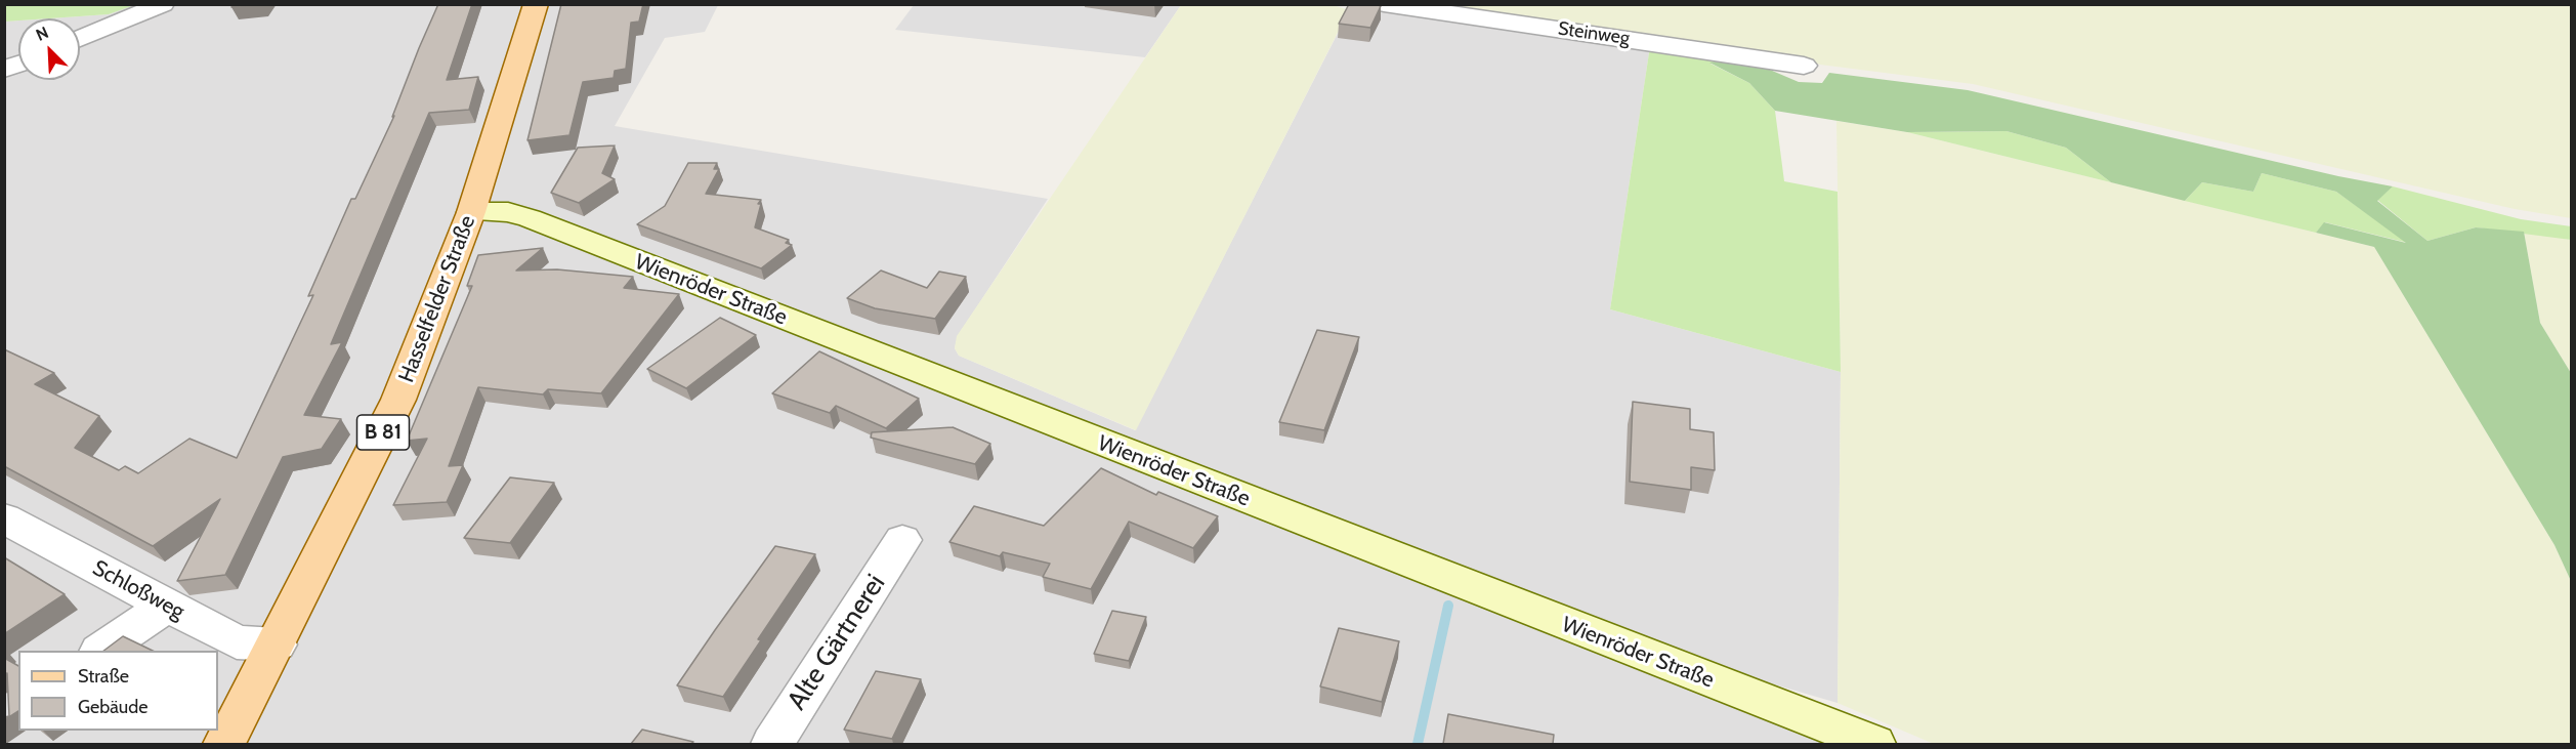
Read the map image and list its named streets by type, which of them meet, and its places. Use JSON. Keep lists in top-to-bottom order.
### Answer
{
  "streets": {
    "main road": ["Wienröder Straße", "Hasselfelder Straße", "B 81"],
    "street": ["Steinweg", "Schloßweg", "Alte Gärtnerei"]
  },
  "crossings": [
    ["Wienröder Straße", "Hasselfelder Straße"],
    ["Hasselfelder Straße", "Schloßweg"]
  ],
  "legend": ["Straße", "Gebäude"],
  "north": "top left"
}
